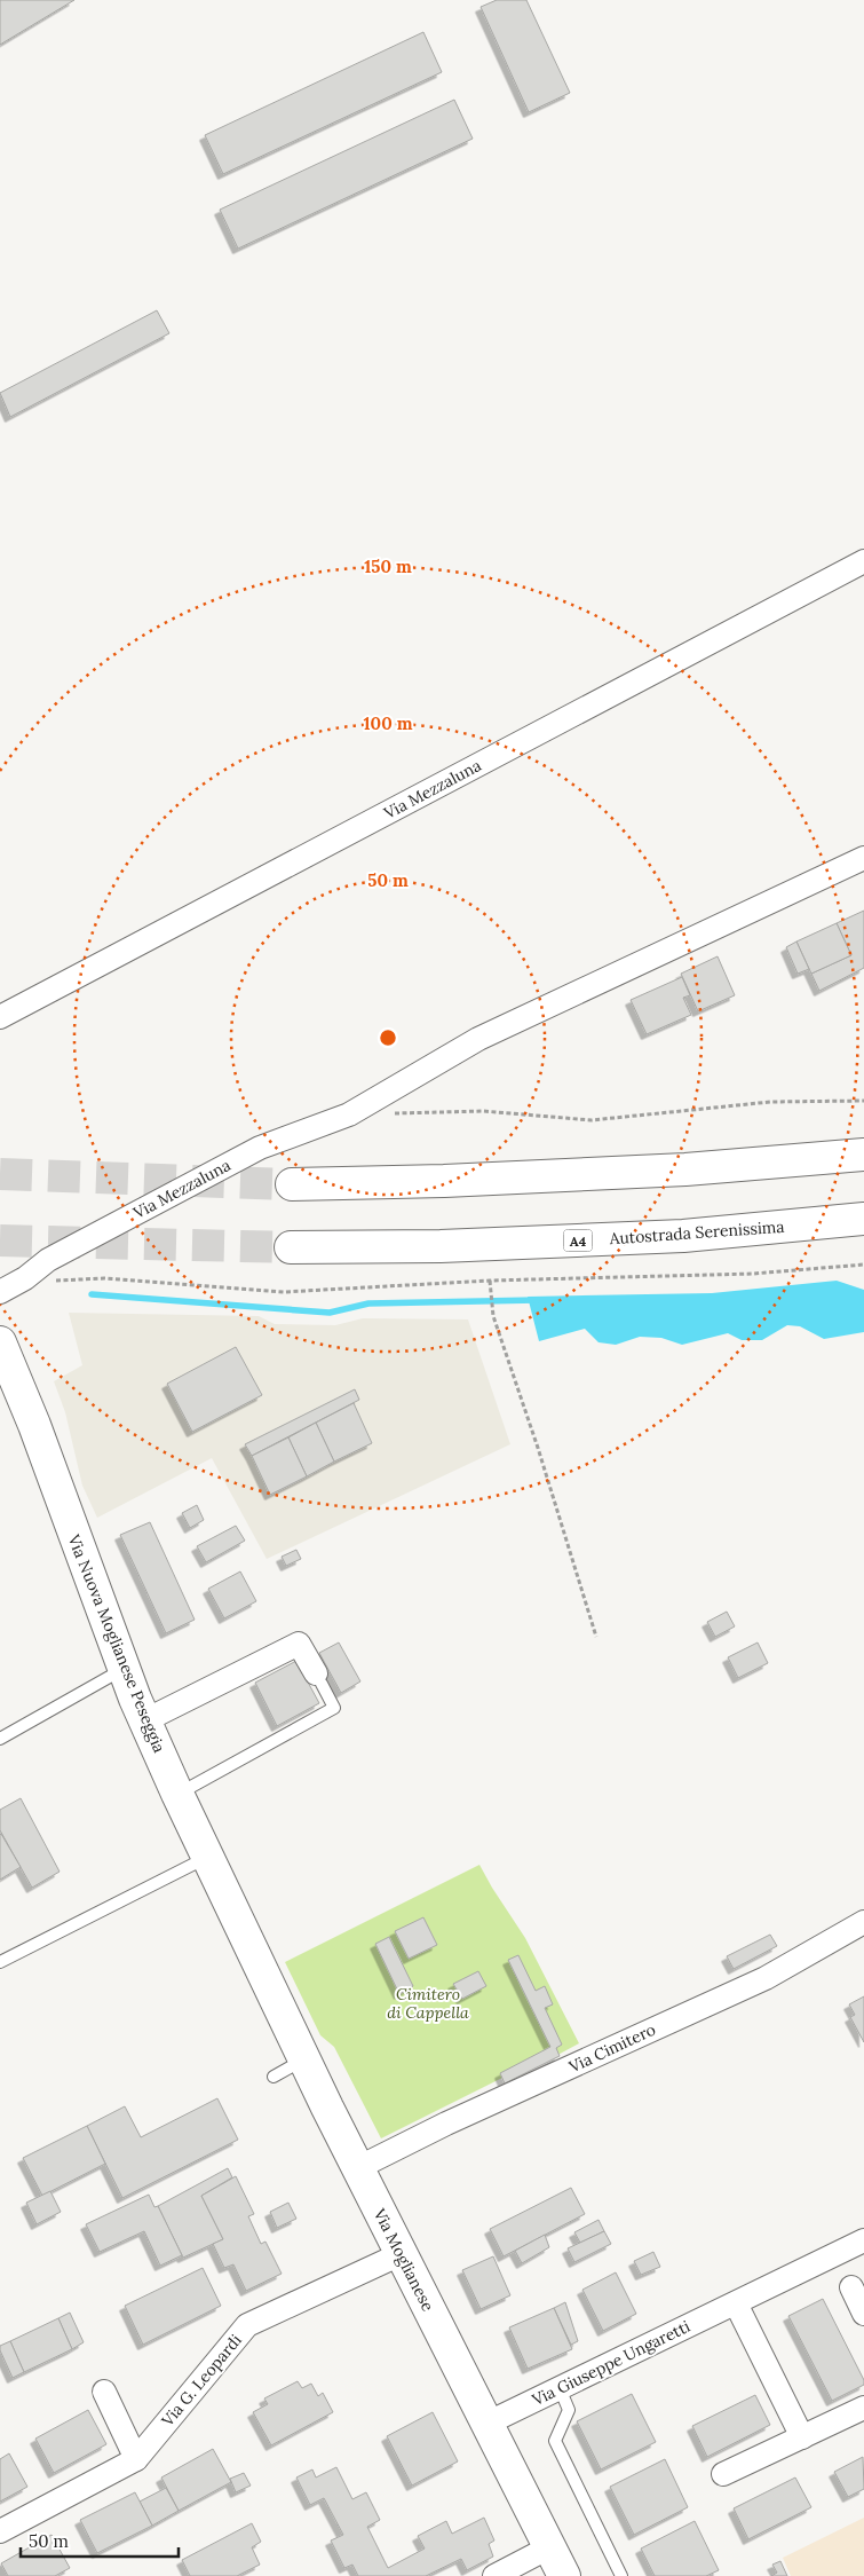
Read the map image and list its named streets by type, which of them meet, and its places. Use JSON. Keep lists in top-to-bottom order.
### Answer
{
  "streets": {
    "main road": [
      "Autostrada Serenissima",
      "A4",
      "Via Nuova Moglianese Peseggia",
      "Via Moglianese"
    ],
    "street": [
      "Via Mezzaluna",
      "Via Cimitero",
      "Via Giuseppe Ungaretti",
      "Via G. Leopardi"
    ]
  },
  "crossings": [
    ["Via Nuova Moglianese Peseggia", "Via Moglianese"],
    ["Via Cimitero", "Via Moglianese"],
    ["Via Moglianese", "Via Giuseppe Ungaretti"],
    ["Via Moglianese", "Via G. Leopardi"]
  ],
  "parks": ["Cimitero di Cappella"],
  "scale_bar": "50 m",
  "rings": ["150 m", "100 m", "50 m"]
}
